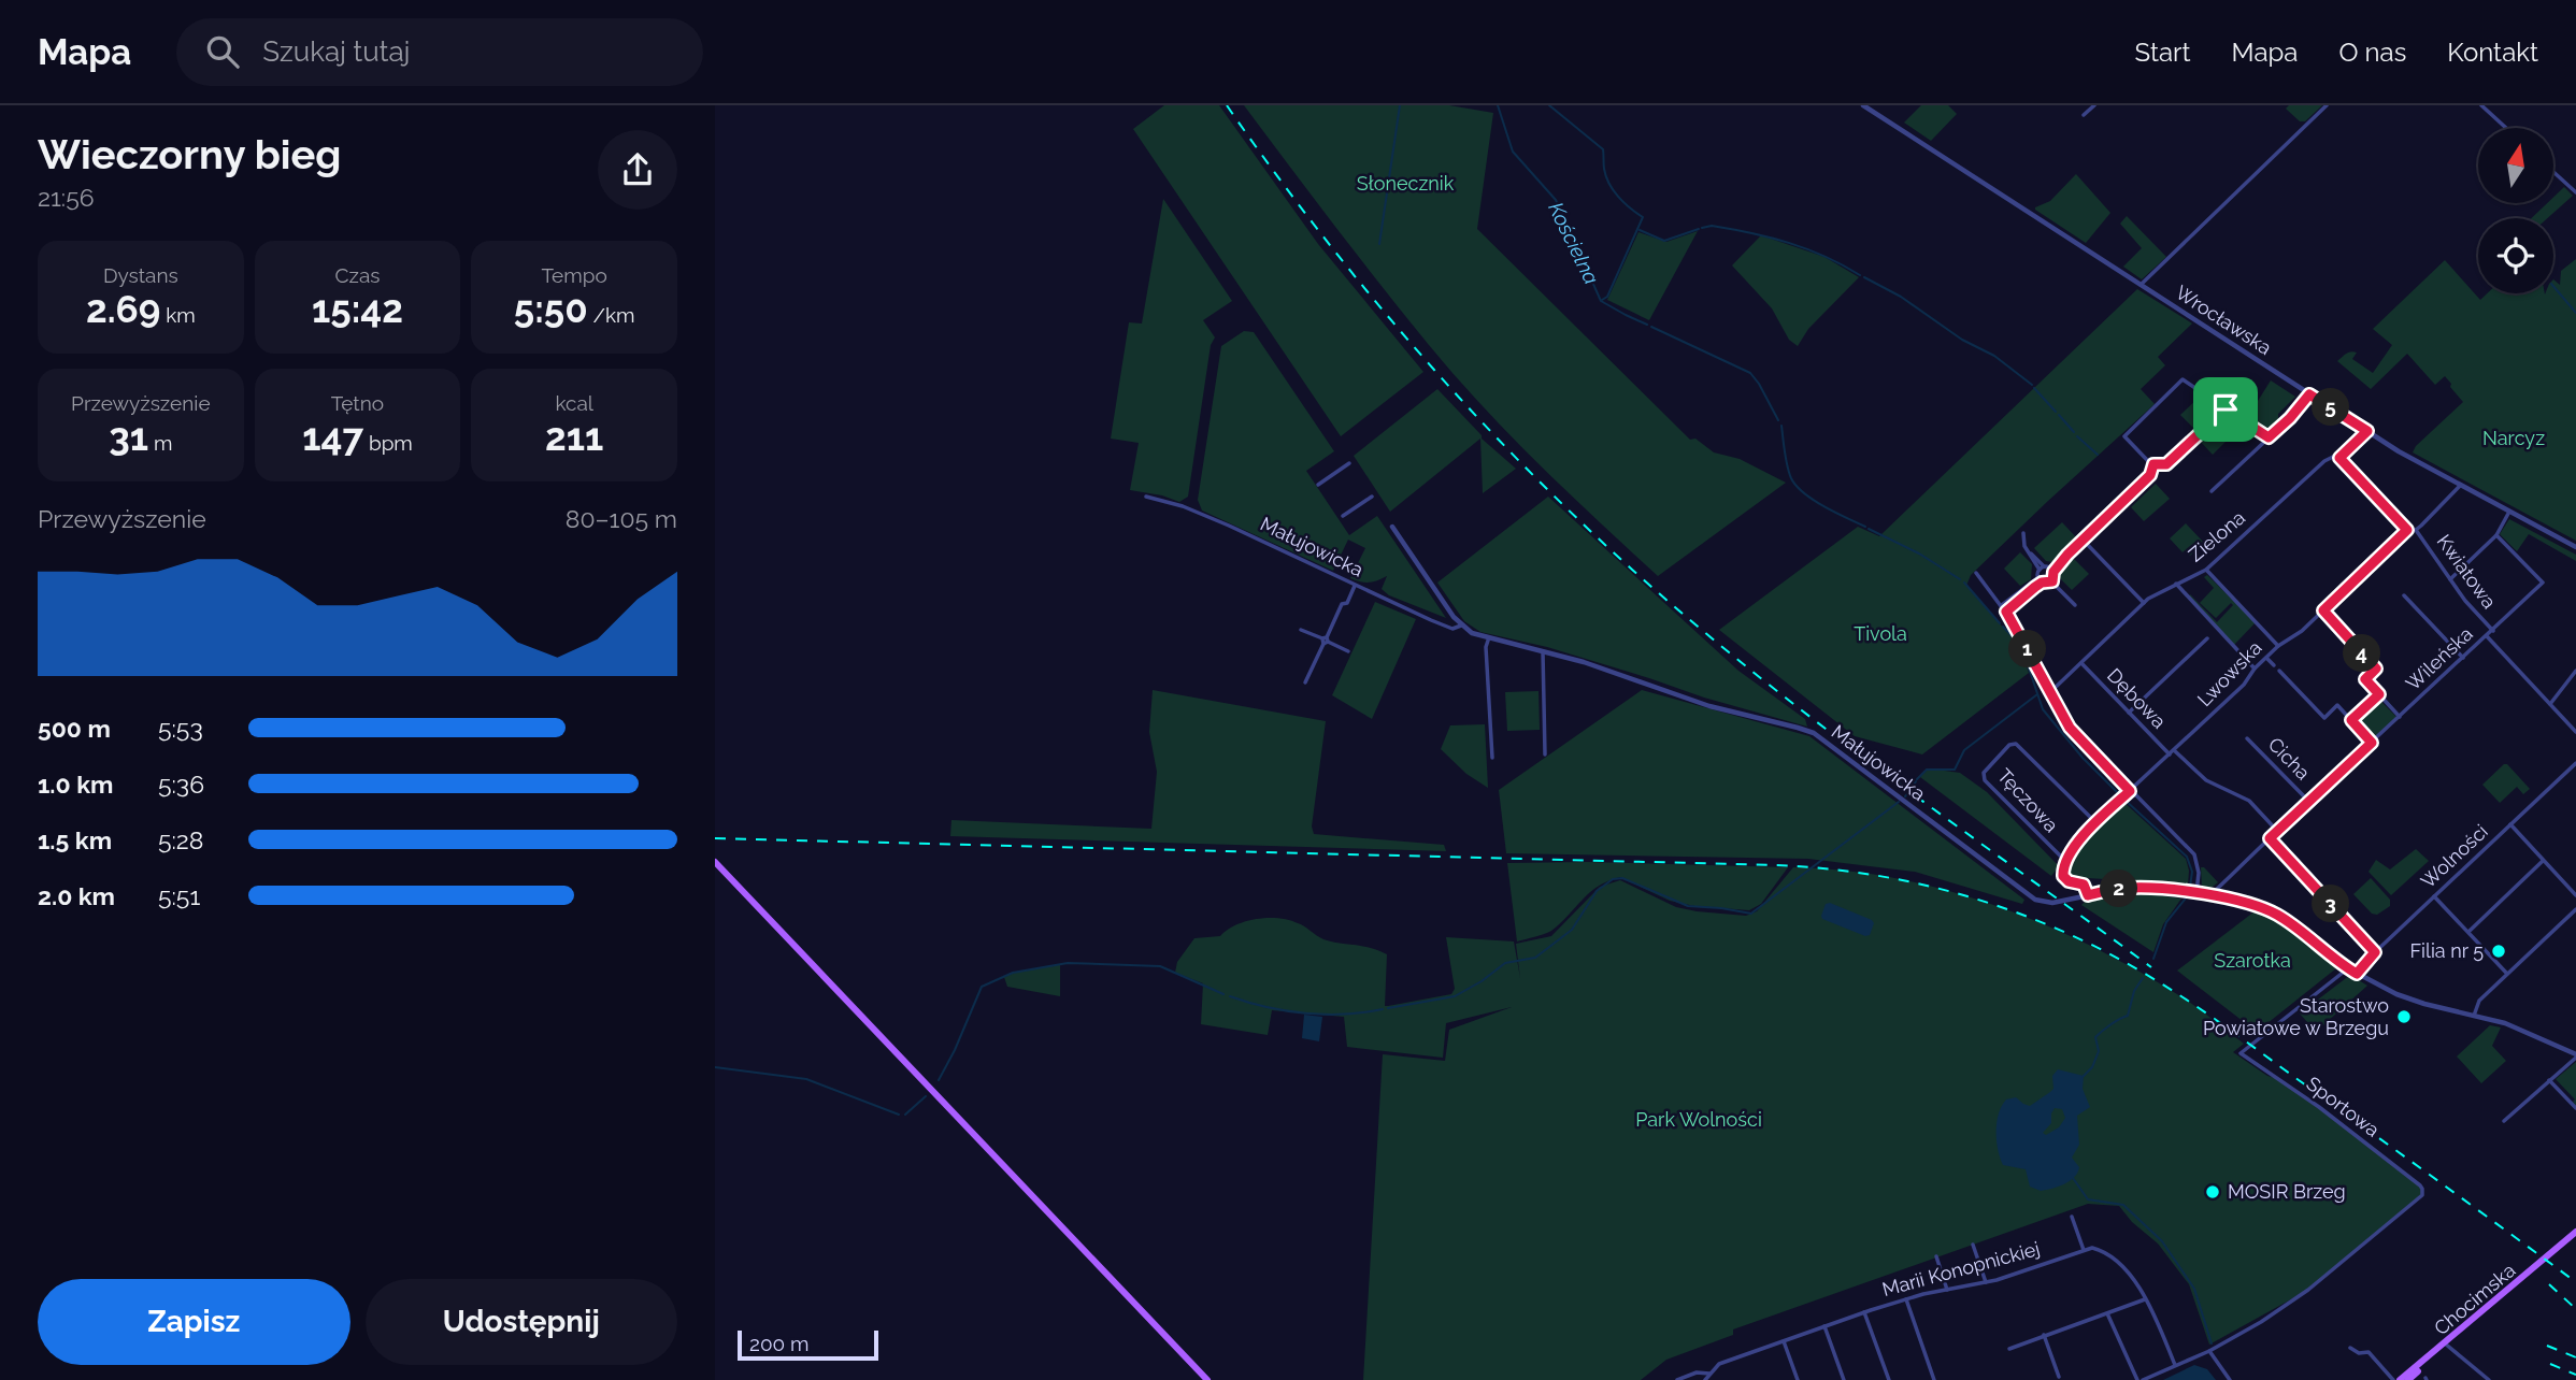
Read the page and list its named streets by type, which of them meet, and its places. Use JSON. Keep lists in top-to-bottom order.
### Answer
{
  "streets": {
    "main road": ["Chocimska"],
    "street": [
      "Wrocławska",
      "Zielona",
      "Małujowicka",
      "Kwiatowa",
      "Wileńska",
      "Lwowska",
      "Dębowa",
      "Cicha",
      "Tęczowa",
      "Wolności",
      "Sportowa",
      "Marii Konopnickiej"
    ]
  },
  "crossings": [
    ["Wrocławska", "Zielona"],
    ["Zielona", "Dębowa"],
    ["Małujowicka", "Wileńska"],
    ["Małujowicka", "Wolności"],
    ["Małujowicka", "Sportowa"],
    ["Kwiatowa", "Wileńska"],
    ["Wileńska", "Cicha"],
    ["Lwowska", "Dębowa"],
    ["Lwowska", "Tęczowa"]
  ],
  "water": ["Kościelna"],
  "parks": [
    "Słonecznik",
    "Narcyz",
    "Tivola",
    "Szarotka",
    "Park Wolności"
  ],
  "places": ["Filia nr 5", "Starostwo Powiatowe w Brzegu", "MOSIR Brzeg"],
  "scale_bar": "200 m",
  "north": "top",
  "page": {
    "header": "Mapa",
    "search": "Szukaj tutaj",
    "nav": [
      "Start",
      "Mapa",
      "O nas",
      "Kontakt"
    ],
    "heading": ["Wieczorny bieg", "21:56"],
    "stats": [
      ["Dystans", "2.69 km"],
      ["Czas", "15:42"],
      ["Tempo", "5:50 /km"],
      ["Przewyższenie", "31 m"],
      ["Tętno", "147 bpm"],
      ["kcal", "211"]
    ],
    "pins": [
      "5",
      "1",
      "4",
      "2",
      "3"
    ],
    "chart": ["Przewyższenie", "80–105 m"],
    "list": [
      {
        "name": "500 m",
        "note": "5:53"
      },
      {
        "name": "1.0 km",
        "note": "5:36"
      },
      {
        "name": "1.5 km",
        "note": "5:28"
      },
      {
        "name": "2.0 km",
        "note": "5:51"
      }
    ],
    "buttons": ["Zapisz", "Udostępnij"],
    "scale": "200 m"
  }
}
